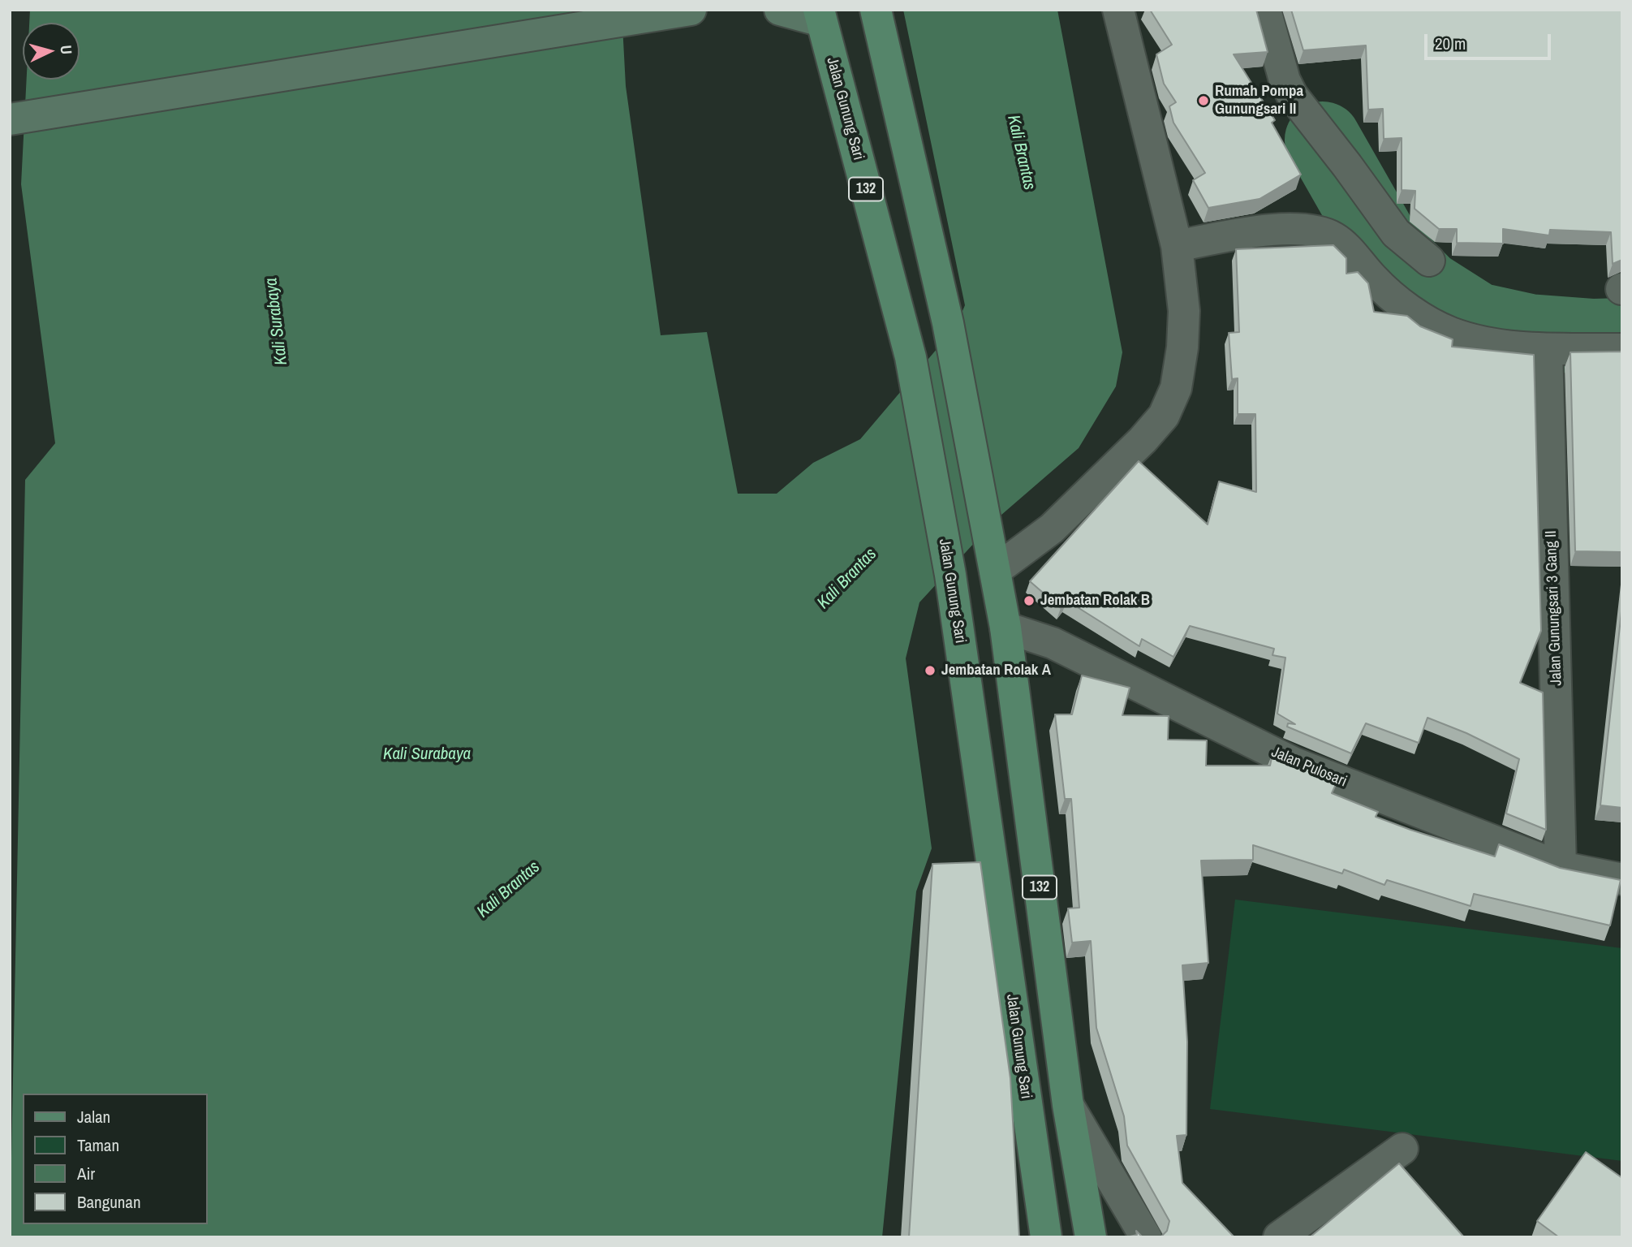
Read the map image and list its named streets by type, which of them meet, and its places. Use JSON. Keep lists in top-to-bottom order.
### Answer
{
  "streets": {
    "main road": ["Jalan Gunung Sari", "132"],
    "street": ["Jalan Gunungsari 3 Gang II", "Jalan Pulosari"]
  },
  "crossings": [
    ["132", "Jalan Pulosari"],
    ["Jalan Gunungsari 3 Gang II", "Jalan Pulosari"]
  ],
  "water": ["Kali Brantas", "Kali Surabaya"],
  "places": ["Rumah Pompa Gunungsari II", "Jembatan Rolak B", "Jembatan Rolak A"],
  "legend": [
    "Jalan",
    "Taman",
    "Air",
    "Bangunan"
  ],
  "scale_bar": "20 m",
  "north": "right"
}
